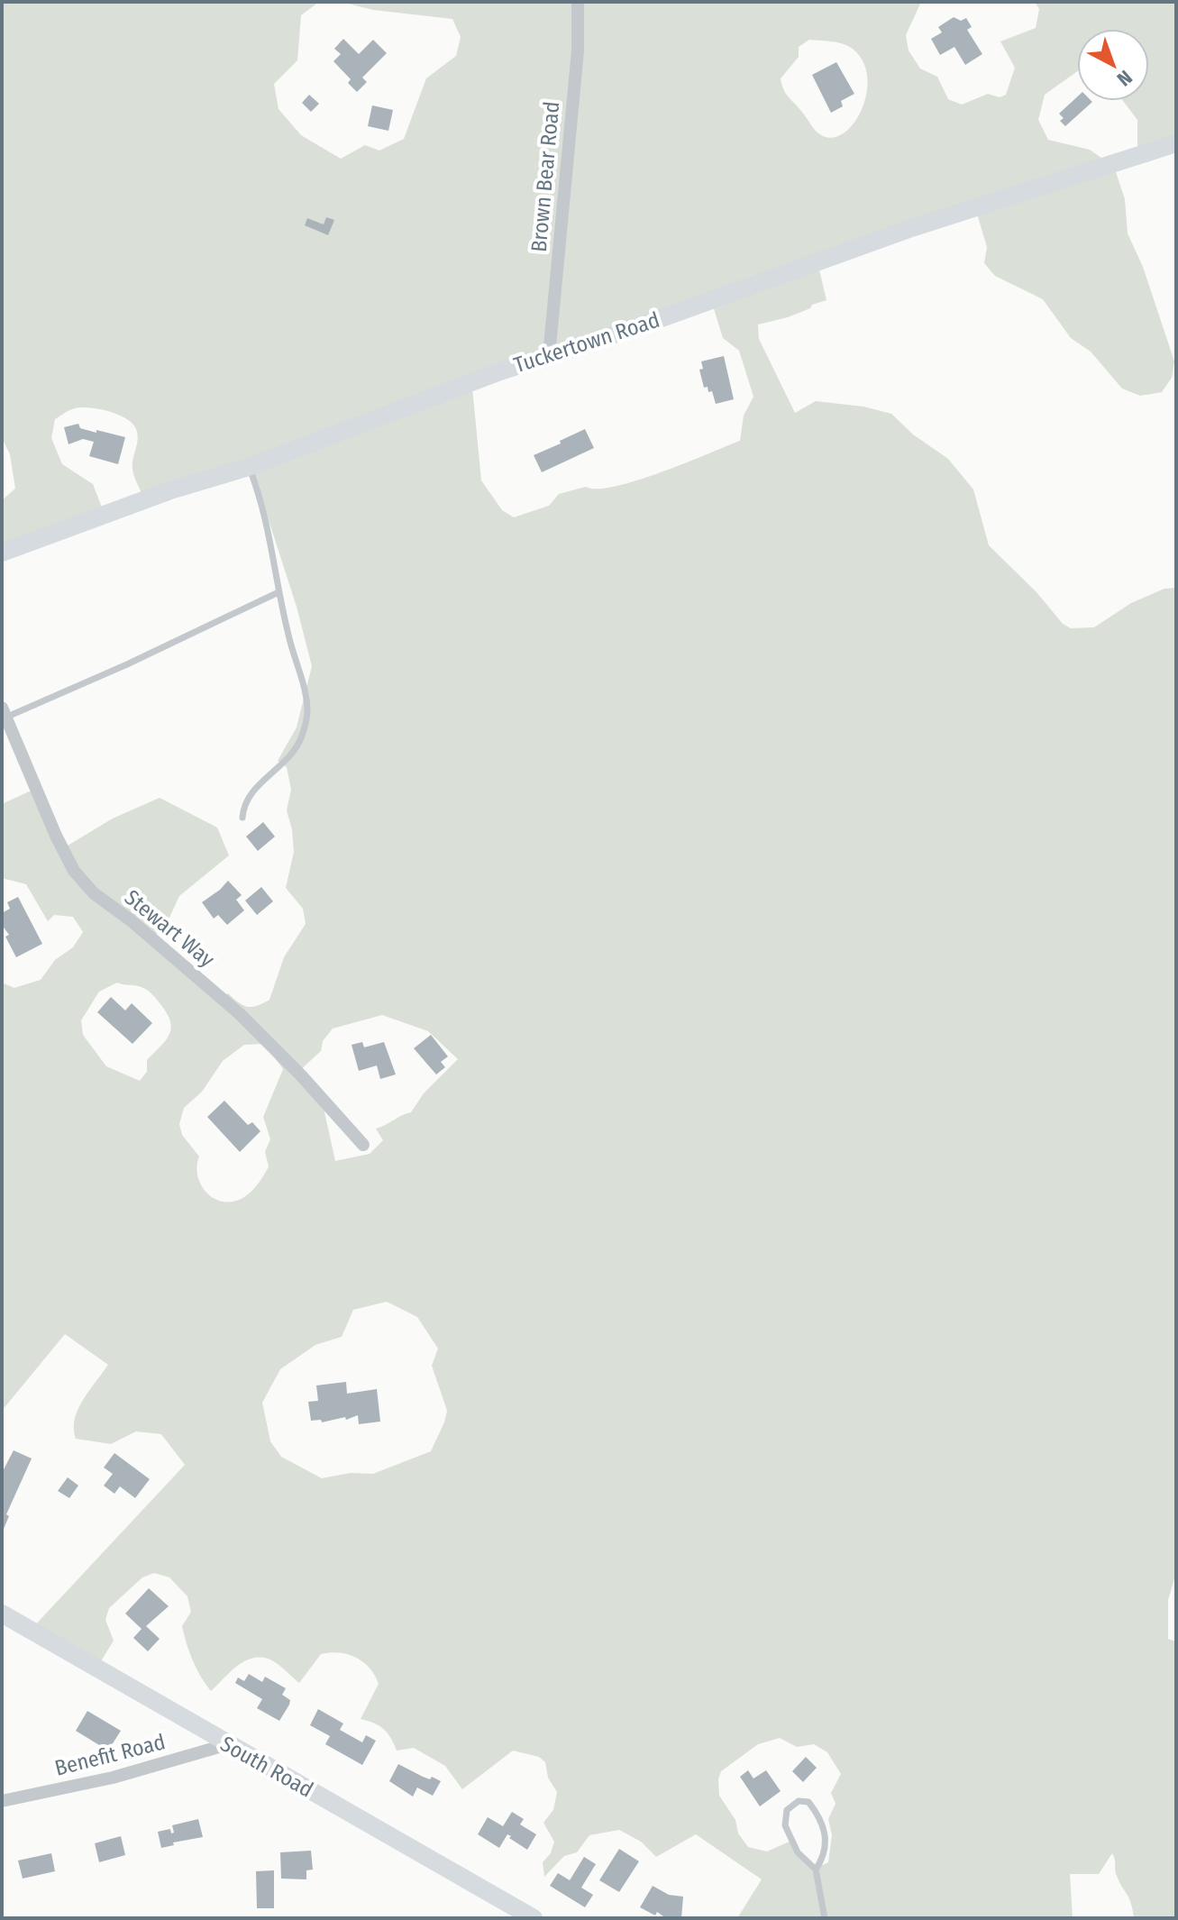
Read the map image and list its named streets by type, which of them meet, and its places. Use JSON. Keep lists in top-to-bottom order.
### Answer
{
  "streets": {
    "street": [
      "Brown Bear Road",
      "Tuckertown Road",
      "Stewart Way",
      "Benefit Road",
      "South Road"
    ]
  },
  "crossings": [
    ["Brown Bear Road", "Tuckertown Road"],
    ["Benefit Road", "South Road"]
  ],
  "north": "bottom right"
}
